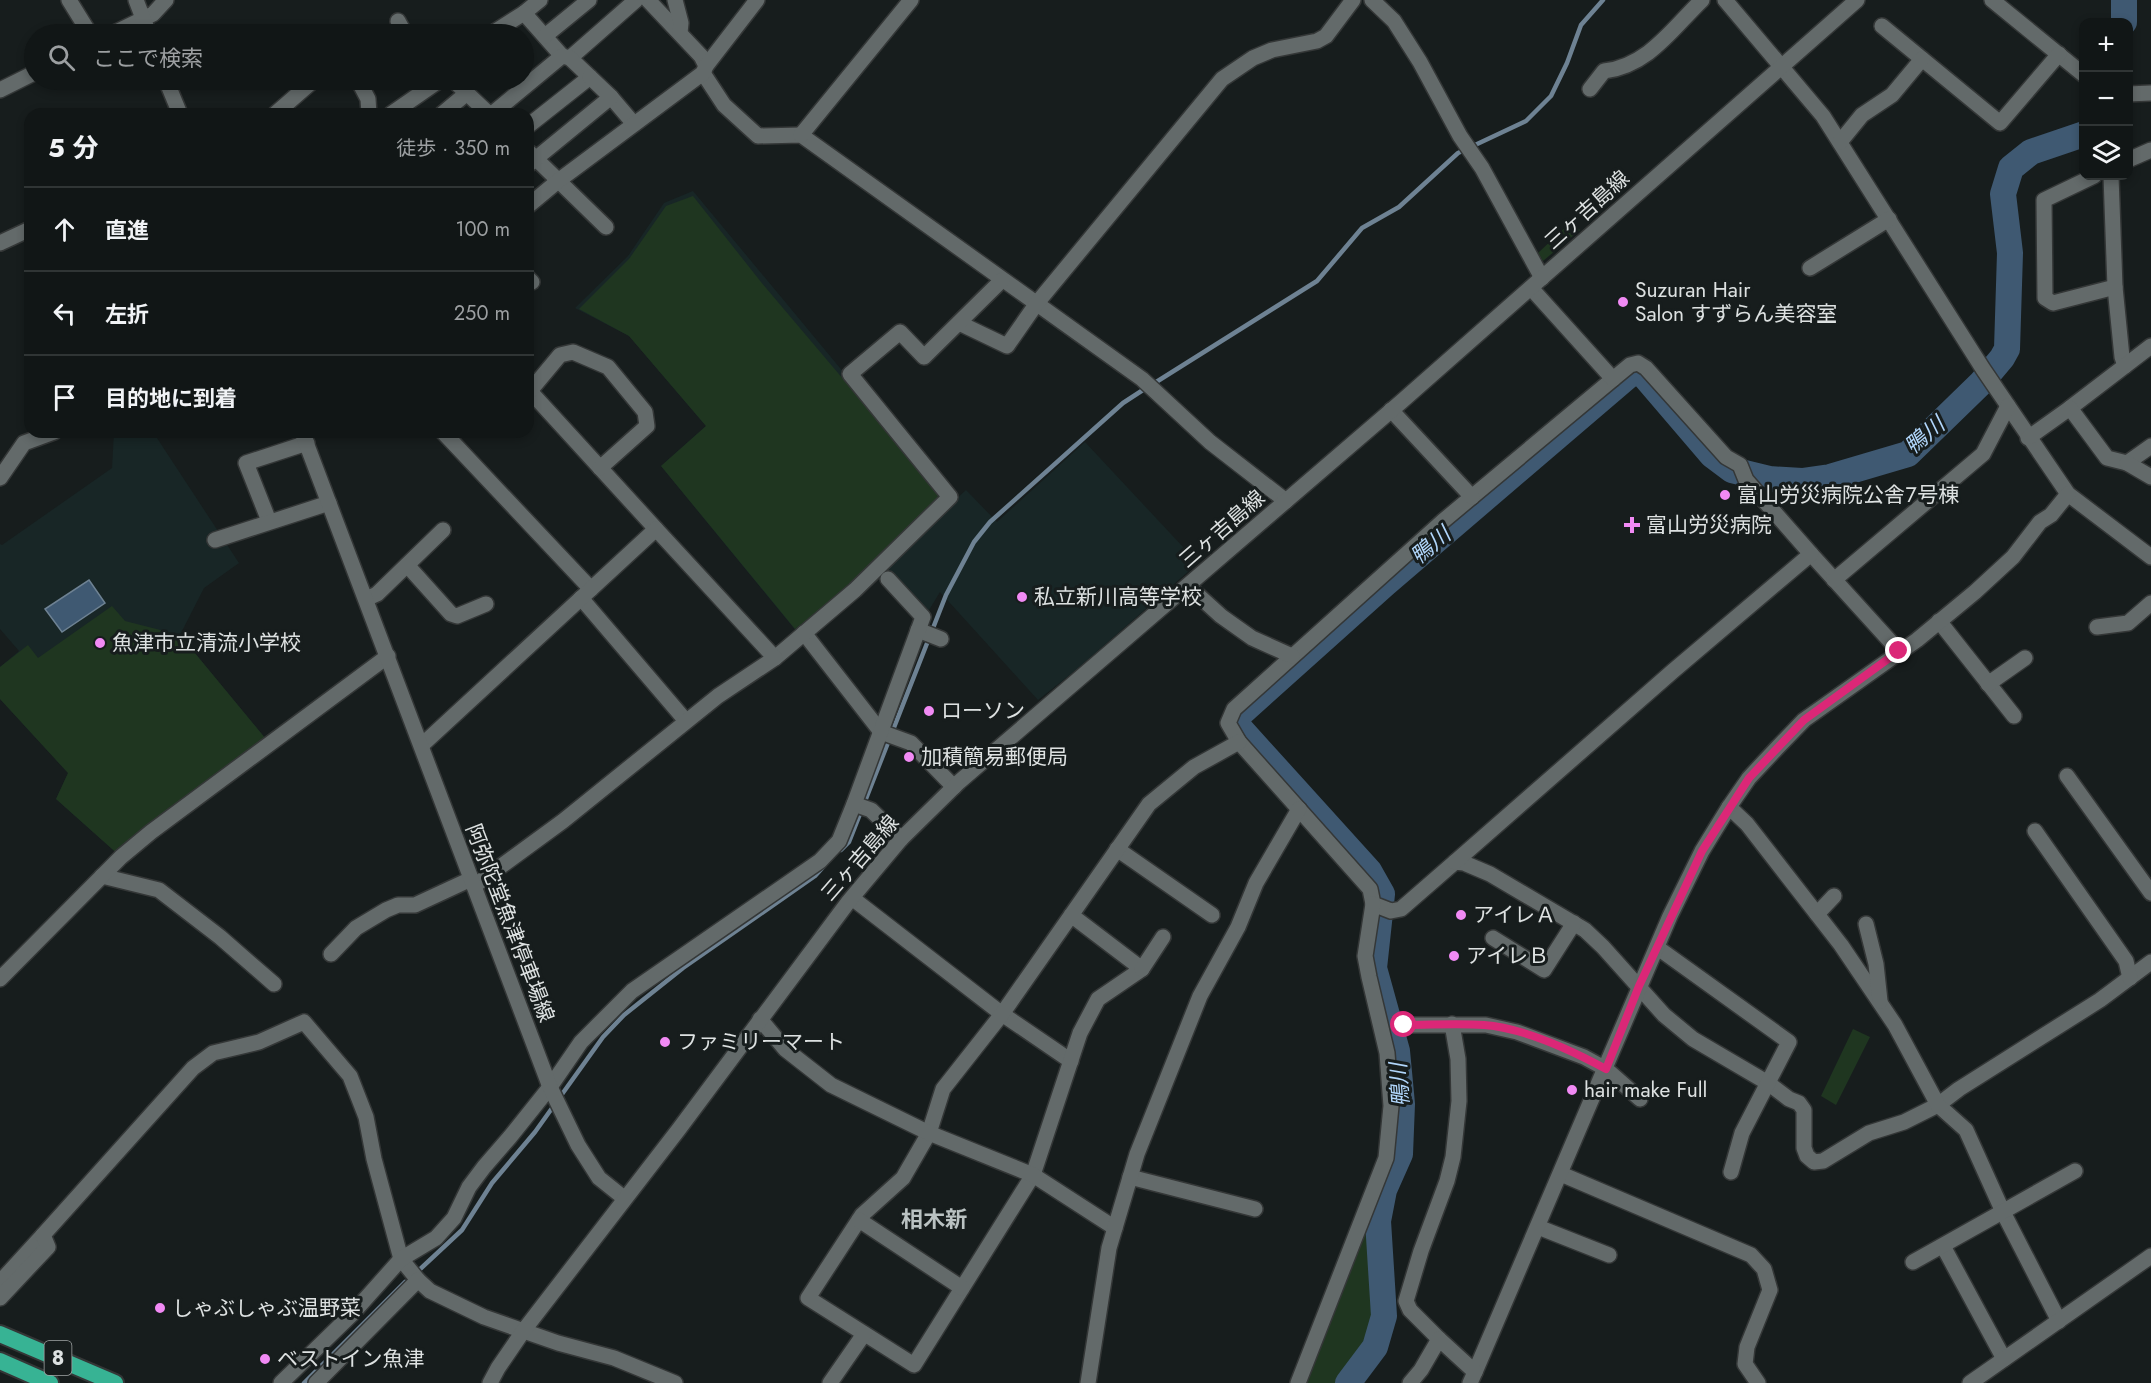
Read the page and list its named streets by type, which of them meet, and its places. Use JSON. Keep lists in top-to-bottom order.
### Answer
{
  "streets": {
    "highway": ["8"],
    "street": ["三ヶ吉島線", "阿弥陀堂魚津停車場線"]
  },
  "crossings": [
    ["三ヶ吉島線", "阿弥陀堂魚津停車場線"]
  ],
  "districts": ["相木新"],
  "water": ["鴨川"],
  "places": {
    "other": [
      "Suzuran Hair Salon すずらん美容室",
      "富山労災病院公舎７号棟",
      "私立新川高等学校",
      "魚津市立清流小学校",
      "ローソン",
      "加積簡易郵便局",
      "アイレＡ",
      "アイレＢ",
      "ファミリーマート",
      "hair make Full",
      "しゃぶしゃぶ温野菜",
      "ベストイン魚津"
    ],
    "health": ["富山労災病院"]
  },
  "page": {
    "map_buttons": ["+", "−"],
    "search": "ここで検索",
    "heading": ["5 分", "徒歩 · 350 m"],
    "list": [
      ["直進", "100 m"],
      ["左折", "250 m"],
      "目的地に到着"
    ]
  }
}
